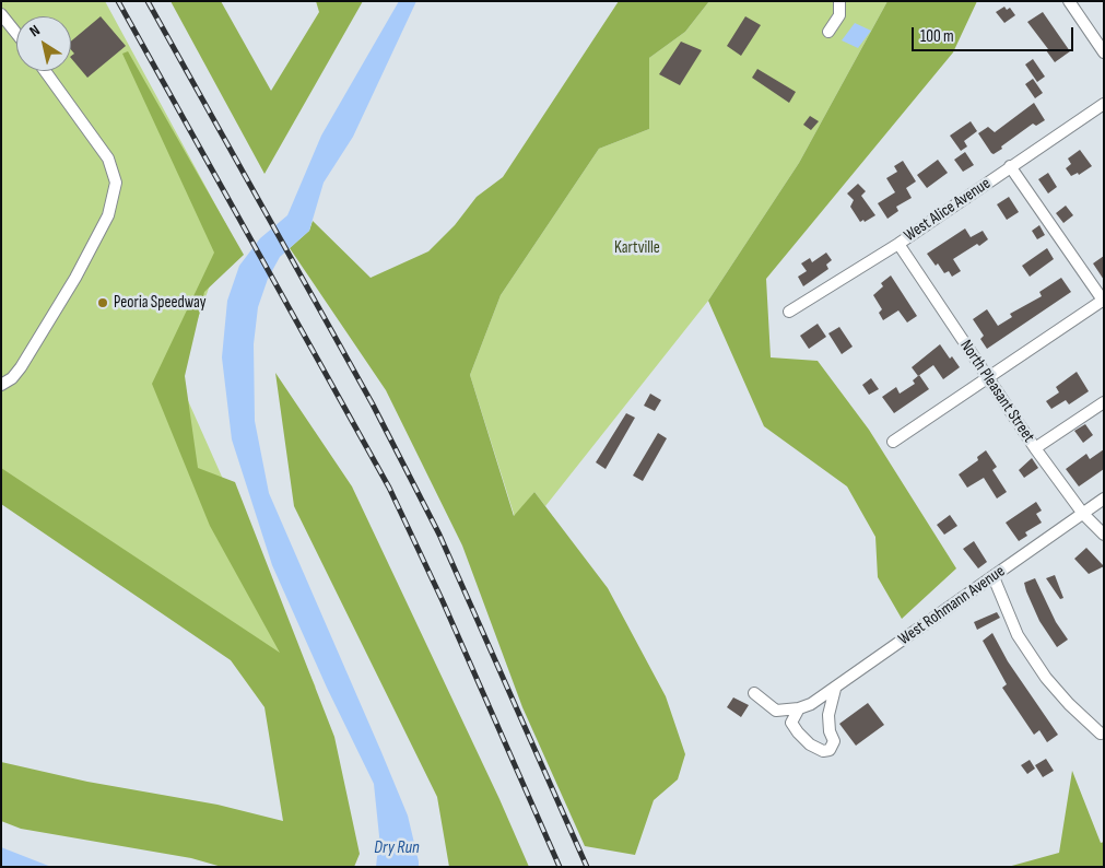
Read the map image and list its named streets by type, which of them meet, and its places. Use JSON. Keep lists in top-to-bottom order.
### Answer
{
  "streets": {
    "street": ["West Alice Avenue", "North Pleasant Street", "West Rohmann Avenue"]
  },
  "crossings": [
    ["West Alice Avenue", "North Pleasant Street"],
    ["North Pleasant Street", "West Rohmann Avenue"]
  ],
  "water": ["Dry Run"],
  "parks": ["Kartville"],
  "places": ["Peoria Speedway"],
  "scale_bar": "100 m",
  "north": "top left"
}
